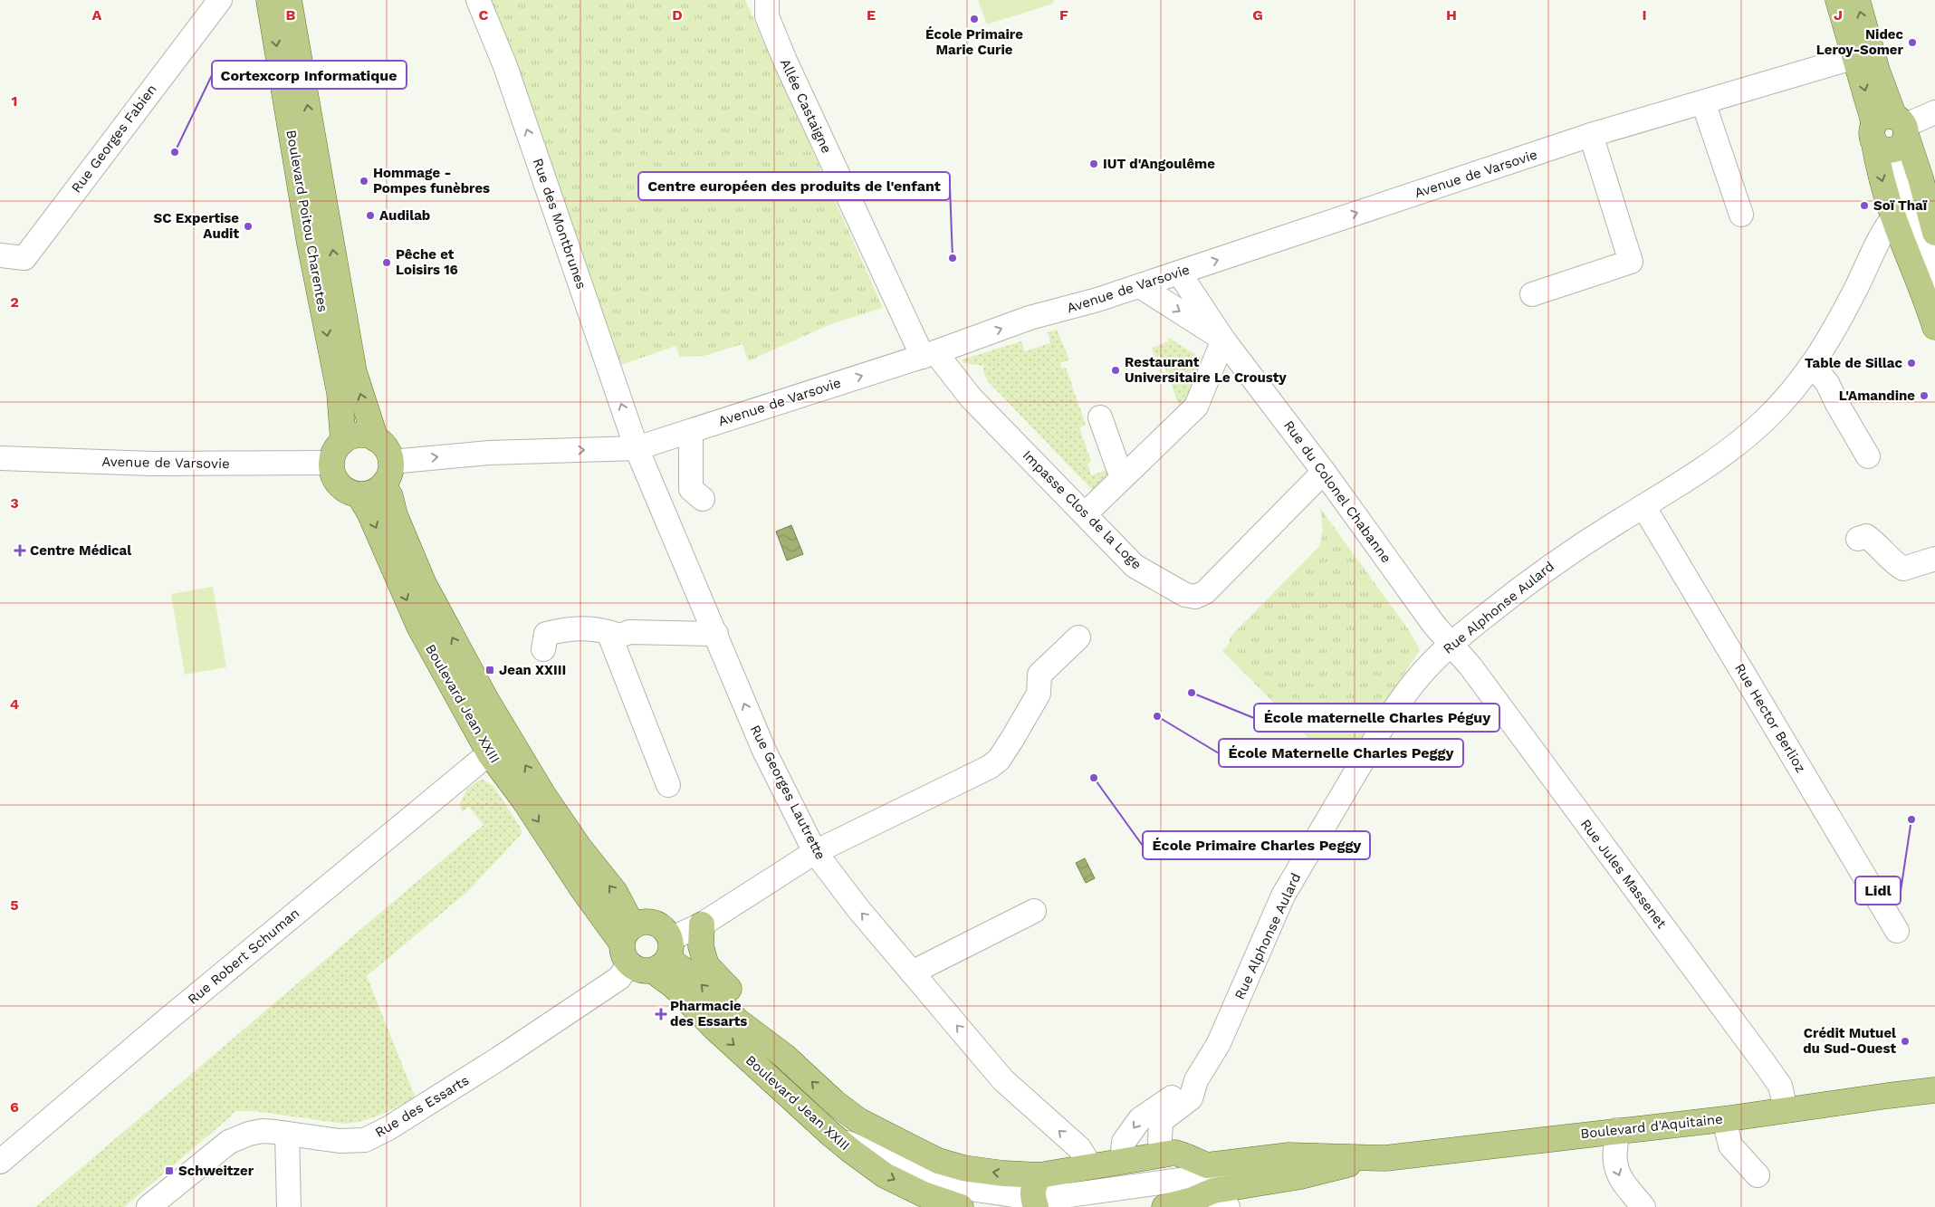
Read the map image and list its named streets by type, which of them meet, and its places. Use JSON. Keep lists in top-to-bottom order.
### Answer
{
  "streets": {
    "main road": ["Boulevard Poitou Charentes", "Boulevard Jean XXIII", "Boulevard d'Aquitaine"],
    "street": [
      "Allée Castaigne",
      "Rue Georges Fabien",
      "Avenue de Varsovie",
      "Rue des Montbrunes",
      "Rue du Colonel Chabanne",
      "Impasse Clos de la Loge",
      "Rue Alphonse Aulard",
      "Rue Hector Berlioz",
      "Rue Georges Lautrette",
      "Rue Jules Massenet",
      "Rue Robert Schuman",
      "Rue des Essarts"
    ]
  },
  "crossings": [
    ["Allée Castaigne", "Avenue de Varsovie"],
    ["Allée Castaigne", "Impasse Clos de la Loge"],
    ["Avenue de Varsovie", "Boulevard Poitou Charentes"],
    ["Avenue de Varsovie", "Rue des Montbrunes"],
    ["Avenue de Varsovie", "Rue du Colonel Chabanne"],
    ["Avenue de Varsovie", "Impasse Clos de la Loge"],
    ["Avenue de Varsovie", "Boulevard Jean XXIII"],
    ["Avenue de Varsovie", "Rue Georges Lautrette"],
    ["Boulevard Poitou Charentes", "Boulevard Jean XXIII"],
    ["Rue des Montbrunes", "Rue Georges Lautrette"],
    ["Rue du Colonel Chabanne", "Impasse Clos de la Loge"],
    ["Rue du Colonel Chabanne", "Rue Alphonse Aulard"],
    ["Rue du Colonel Chabanne", "Rue Jules Massenet"],
    ["Rue Alphonse Aulard", "Rue Hector Berlioz"],
    ["Rue Alphonse Aulard", "Rue Jules Massenet"],
    ["Rue Alphonse Aulard", "Boulevard d'Aquitaine"],
    ["Boulevard Jean XXIII", "Rue Robert Schuman"],
    ["Boulevard Jean XXIII", "Rue des Essarts"],
    ["Boulevard Jean XXIII", "Boulevard d'Aquitaine"],
    ["Rue Georges Lautrette", "Boulevard d'Aquitaine"],
    ["Rue Jules Massenet", "Boulevard d'Aquitaine"]
  ],
  "one_way": ["Avenue de Varsovie", "Rue des Montbrunes", "Rue Georges Lautrette"],
  "places": {
    "other": [
      "École Primaire Marie Curie",
      "Nidec Leroy-Somer",
      "Cortexcorp Informatique",
      "IUT d'Angoulême",
      "Hommage - Pompes funèbres",
      "Soï Thaï",
      "Audilab",
      "SC Expertise Audit",
      "Centre européen des produits de l'enfant",
      "Pêche et Loisirs 16",
      "Table de Sillac",
      "Restaurant Universitaire Le Crousty",
      "L'Amandine",
      "École maternelle Charles Péguy",
      "École Maternelle Charles Peggy",
      "École Primaire Charles Peggy",
      "Lidl",
      "Crédit Mutuel du Sud-Ouest"
    ],
    "health": ["Centre Médical", "Pharmacie des Essarts"],
    "transit": ["Jean XXIII", "Schweitzer"]
  },
  "grid": {
    "columns": [
      "A",
      "B",
      "C",
      "D",
      "E",
      "F",
      "G",
      "H",
      "I",
      "J"
    ],
    "rows": [
      "1",
      "2",
      "3",
      "4",
      "5",
      "6"
    ]
  }
}
